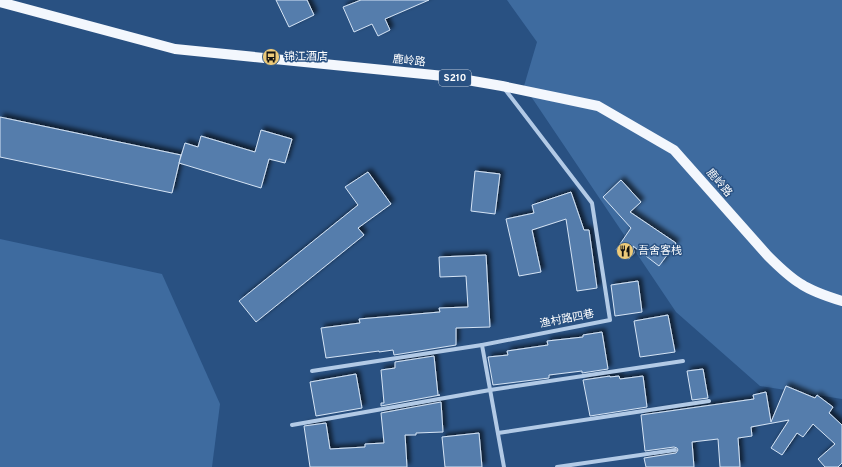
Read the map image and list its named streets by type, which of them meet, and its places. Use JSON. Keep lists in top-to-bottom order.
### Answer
{
  "streets": {
    "main road": ["鹿岭路", "S210"],
    "street": ["渔村路四巷"]
  },
  "crossings": [
    ["鹿岭路", "渔村路四巷"]
  ],
  "places": {
    "bus stop": ["锦江酒店"],
    "restaurant": ["吾舍客栈"]
  }
}
